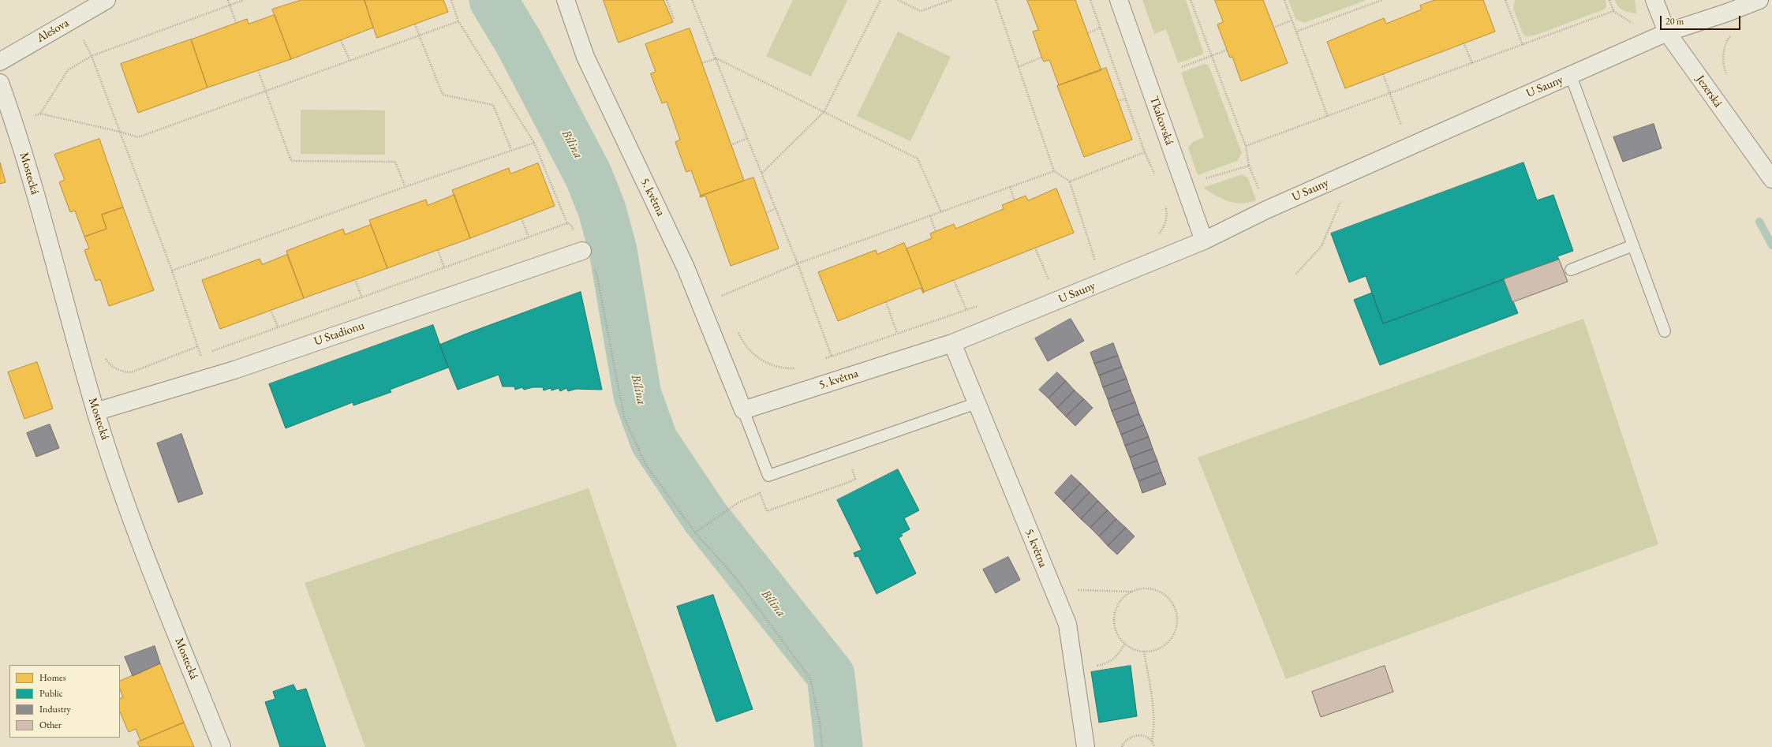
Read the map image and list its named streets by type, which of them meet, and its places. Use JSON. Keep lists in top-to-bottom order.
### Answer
{
  "streets": {
    "street": [
      "Alešova",
      "U Sauny",
      "Jezerská",
      "Tkalcovská",
      "Mostecká",
      "5. května",
      "U Stadionu"
    ]
  },
  "crossings": [
    ["U Sauny", "Jezerská"],
    ["U Sauny", "Tkalcovská"],
    ["U Sauny", "5. května"],
    ["Mostecká", "U Stadionu"]
  ],
  "water": ["Bílina"],
  "legend": [
    "Homes",
    "Public",
    "Industry",
    "Other"
  ],
  "scale_bar": "20 m"
}
